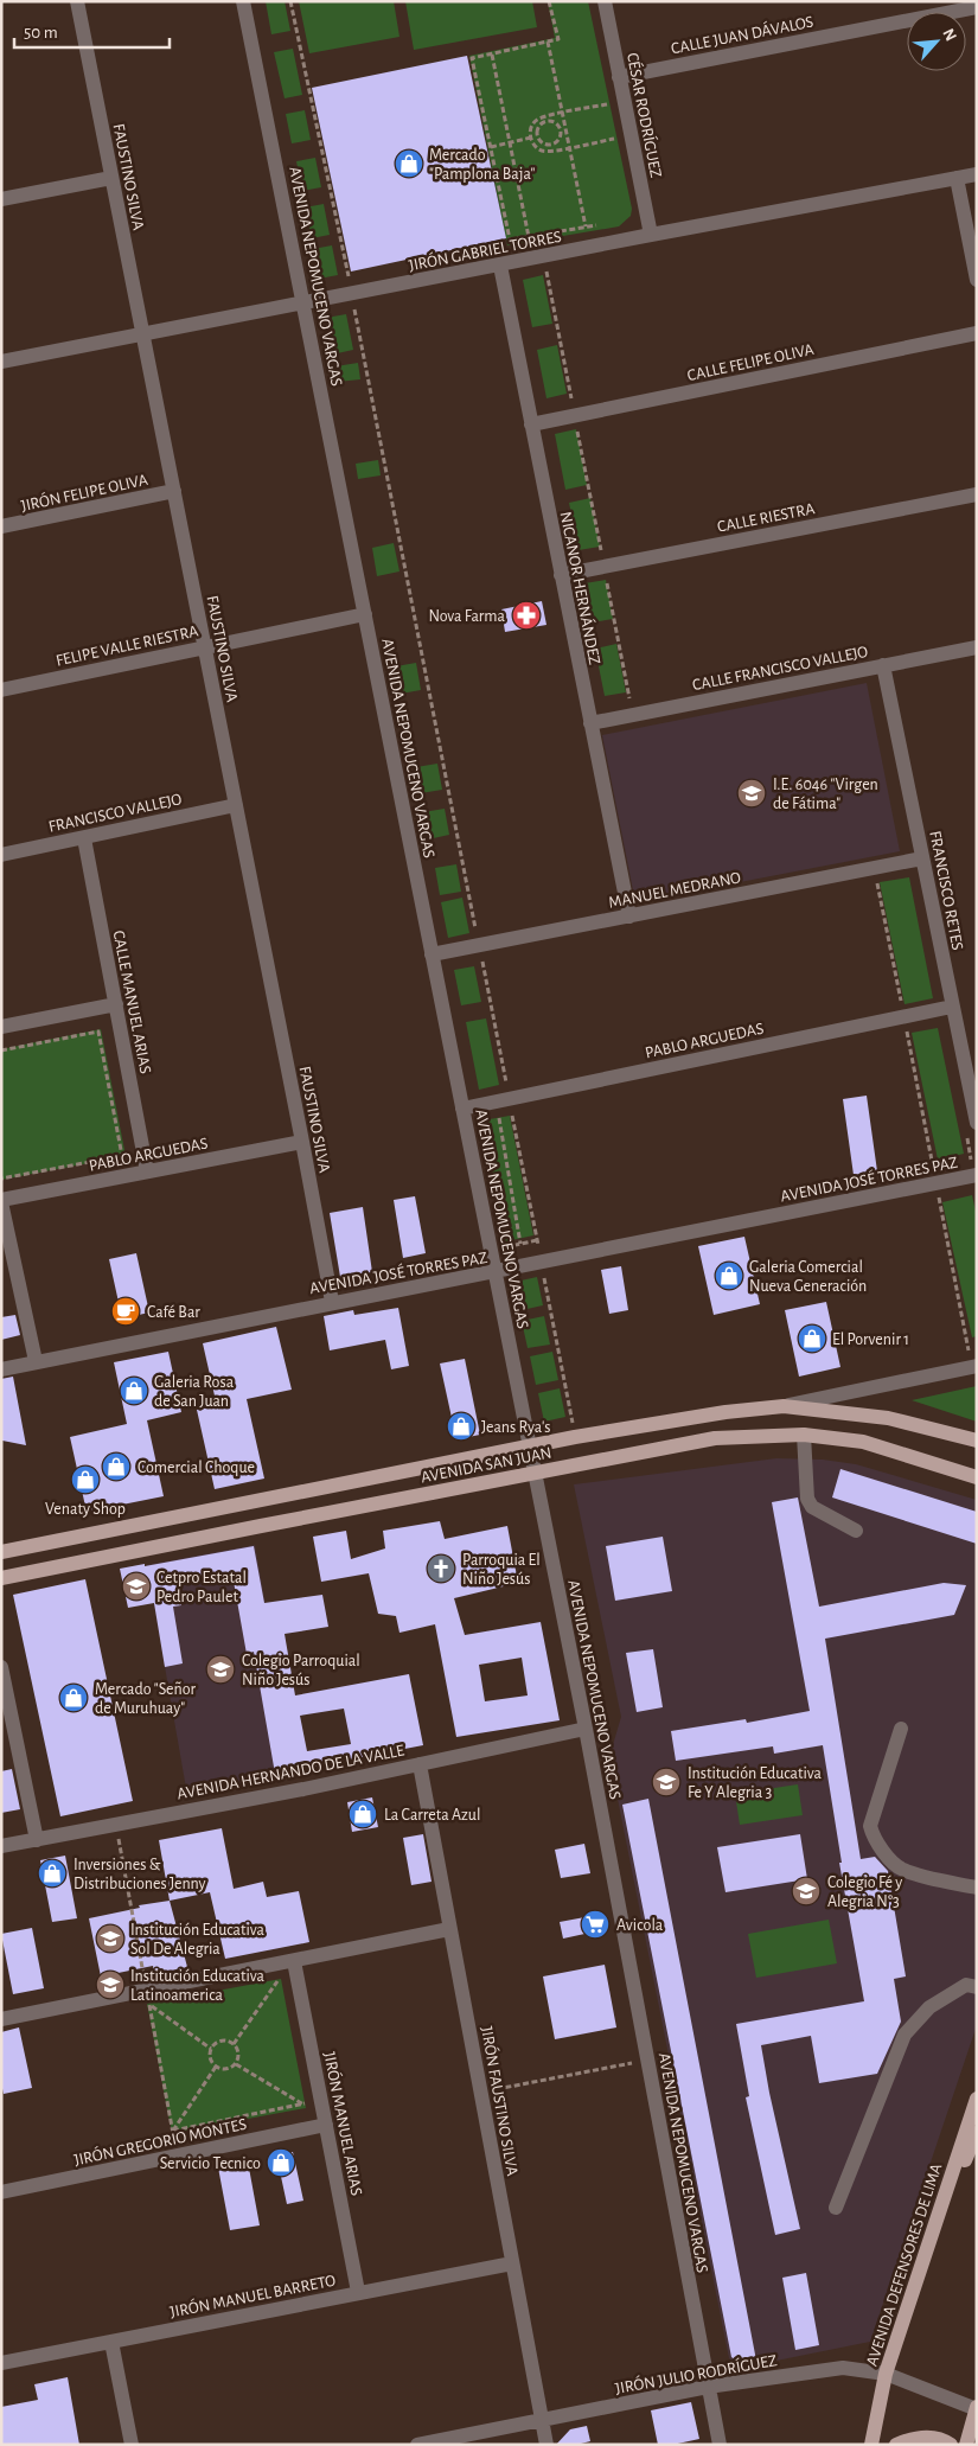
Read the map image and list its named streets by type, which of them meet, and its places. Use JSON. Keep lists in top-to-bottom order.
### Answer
{
  "streets": {
    "main road": ["AVENIDA SAN JUAN", "AVENIDA DEFENSORES DE LIMA"],
    "street": [
      "CALLE JUAN DÁVALOS",
      "CÉSAR RODRÍGUEZ",
      "FAUSTINO SILVA",
      "JIRÓN GABRIEL TORRES",
      "AVENIDA NEPOMUCENO VARGAS",
      "CALLE FELIPE OLIVA",
      "JIRÓN FELIPE OLIVA",
      "CALLE RIESTRA",
      "NICANOR HERNÁNDEZ",
      "FELIPE VALLE RIESTRA",
      "CALLE FRANCISCO VALLEJO",
      "FRANCISCO VALLEJO",
      "MANUEL MEDRANO",
      "FRANCISCO RETES",
      "CALLE MANUEL ARIAS",
      "PABLO ARGUEDAS",
      "AVENIDA JOSÉ TORRES PAZ",
      "AVENIDA HERNANDO DE LA VALLE",
      "JIRÓN FAUSTINO SILVA",
      "JIRÓN MANUEL ARIAS",
      "JIRÓN GREGORIO MONTES",
      "JIRÓN MANUEL BARRETO",
      "JIRÓN JULIO RODRÍGUEZ"
    ]
  },
  "crossings": [
    ["CALLE JUAN DÁVALOS", "CÉSAR RODRÍGUEZ"],
    ["CÉSAR RODRÍGUEZ", "JIRÓN GABRIEL TORRES"],
    ["FAUSTINO SILVA", "JIRÓN GABRIEL TORRES"],
    ["FAUSTINO SILVA", "JIRÓN FELIPE OLIVA"],
    ["FAUSTINO SILVA", "FELIPE VALLE RIESTRA"],
    ["FAUSTINO SILVA", "FRANCISCO VALLEJO"],
    ["FAUSTINO SILVA", "PABLO ARGUEDAS"],
    ["FAUSTINO SILVA", "AVENIDA JOSÉ TORRES PAZ"],
    ["JIRÓN GABRIEL TORRES", "AVENIDA NEPOMUCENO VARGAS"],
    ["JIRÓN GABRIEL TORRES", "NICANOR HERNÁNDEZ"],
    ["AVENIDA NEPOMUCENO VARGAS", "FELIPE VALLE RIESTRA"],
    ["AVENIDA NEPOMUCENO VARGAS", "MANUEL MEDRANO"],
    ["AVENIDA NEPOMUCENO VARGAS", "PABLO ARGUEDAS"],
    ["AVENIDA NEPOMUCENO VARGAS", "AVENIDA JOSÉ TORRES PAZ"],
    ["AVENIDA NEPOMUCENO VARGAS", "AVENIDA SAN JUAN"],
    ["AVENIDA NEPOMUCENO VARGAS", "AVENIDA HERNANDO DE LA VALLE"],
    ["AVENIDA NEPOMUCENO VARGAS", "JIRÓN JULIO RODRÍGUEZ"],
    ["CALLE FELIPE OLIVA", "NICANOR HERNÁNDEZ"],
    ["CALLE RIESTRA", "NICANOR HERNÁNDEZ"],
    ["NICANOR HERNÁNDEZ", "CALLE FRANCISCO VALLEJO"],
    ["NICANOR HERNÁNDEZ", "MANUEL MEDRANO"],
    ["CALLE FRANCISCO VALLEJO", "FRANCISCO RETES"],
    ["FRANCISCO VALLEJO", "CALLE MANUEL ARIAS"],
    ["MANUEL MEDRANO", "FRANCISCO RETES"],
    ["FRANCISCO RETES", "PABLO ARGUEDAS"],
    ["CALLE MANUEL ARIAS", "PABLO ARGUEDAS"],
    ["AVENIDA HERNANDO DE LA VALLE", "JIRÓN FAUSTINO SILVA"],
    ["JIRÓN FAUSTINO SILVA", "JIRÓN MANUEL BARRETO"],
    ["JIRÓN FAUSTINO SILVA", "JIRÓN JULIO RODRÍGUEZ"],
    ["JIRÓN MANUEL ARIAS", "JIRÓN GREGORIO MONTES"],
    ["JIRÓN MANUEL ARIAS", "JIRÓN MANUEL BARRETO"],
    ["AVENIDA DEFENSORES DE LIMA", "JIRÓN JULIO RODRÍGUEZ"]
  ],
  "places": {
    "shop": [
      "Mercado \"Pamplona Baja\"",
      "Galeria Comercial Nueva Generación",
      "El Porvenir 1",
      "Galeria Rosa de San Juan",
      "Jeans Rya's",
      "Comercial Choque",
      "Venaty Shop",
      "Mercado \"Señor de Muruhuay\"",
      "La Carreta Azul",
      "Inversiones & Distribuciones Jenny",
      "Servicio Tecnico"
    ],
    "pharmacy": ["Nova Farma"],
    "school or university": [
      "I.E. 6046 \"Virgen de Fátima\"",
      "Cetpro Estatal Pedro Paulet",
      "Colegio Parroquial Niño Jesús",
      "Institución Educativa Fe Y Alegria 3",
      "Colegio Fé y Alegria N°3",
      "Institución Educativa Sol De Alegria",
      "Institución Educativa Latinoamerica"
    ],
    "cafe": ["Café Bar"],
    "church": ["Parroquia El Niño Jesús"],
    "supermarket": ["Avicola"]
  },
  "scale_bar": "50 m",
  "north": "top right"
}
